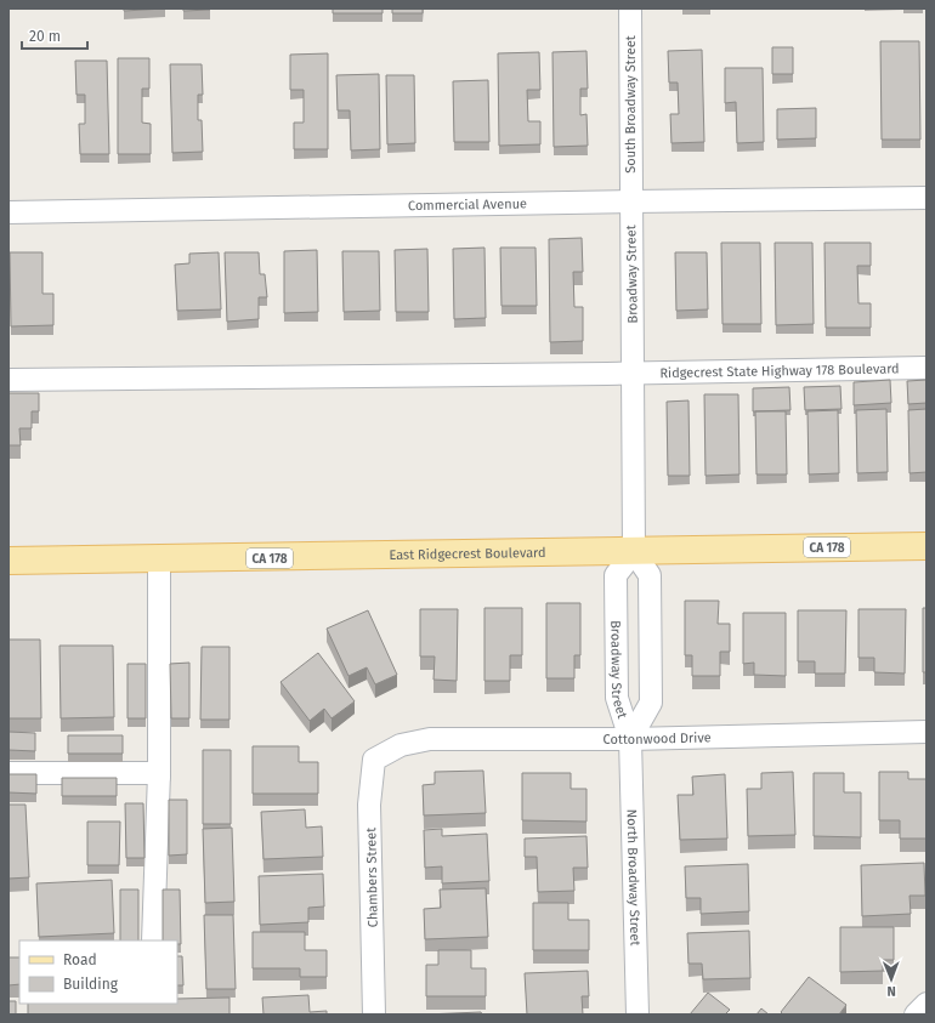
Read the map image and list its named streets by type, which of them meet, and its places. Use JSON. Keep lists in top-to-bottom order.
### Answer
{
  "streets": {
    "main road": ["CA 178", "East Ridgecrest Boulevard"],
    "street": [
      "South Broadway Street",
      "Commercial Avenue",
      "Broadway Street",
      "Ridgecrest State Highway 178 Boulevard",
      "Cottonwood Drive",
      "Chambers Street",
      "North Broadway Street"
    ]
  },
  "crossings": [
    ["South Broadway Street", "Commercial Avenue"],
    ["South Broadway Street", "Broadway Street"],
    ["Commercial Avenue", "Broadway Street"],
    ["Broadway Street", "Ridgecrest State Highway 178 Boulevard"],
    ["Broadway Street", "East Ridgecrest Boulevard"],
    ["Broadway Street", "Cottonwood Drive"],
    ["Broadway Street", "North Broadway Street"],
    ["Cottonwood Drive", "Chambers Street"],
    ["Cottonwood Drive", "North Broadway Street"]
  ],
  "legend": ["Road", "Building"],
  "scale_bar": "20 m",
  "north": "bottom"
}
